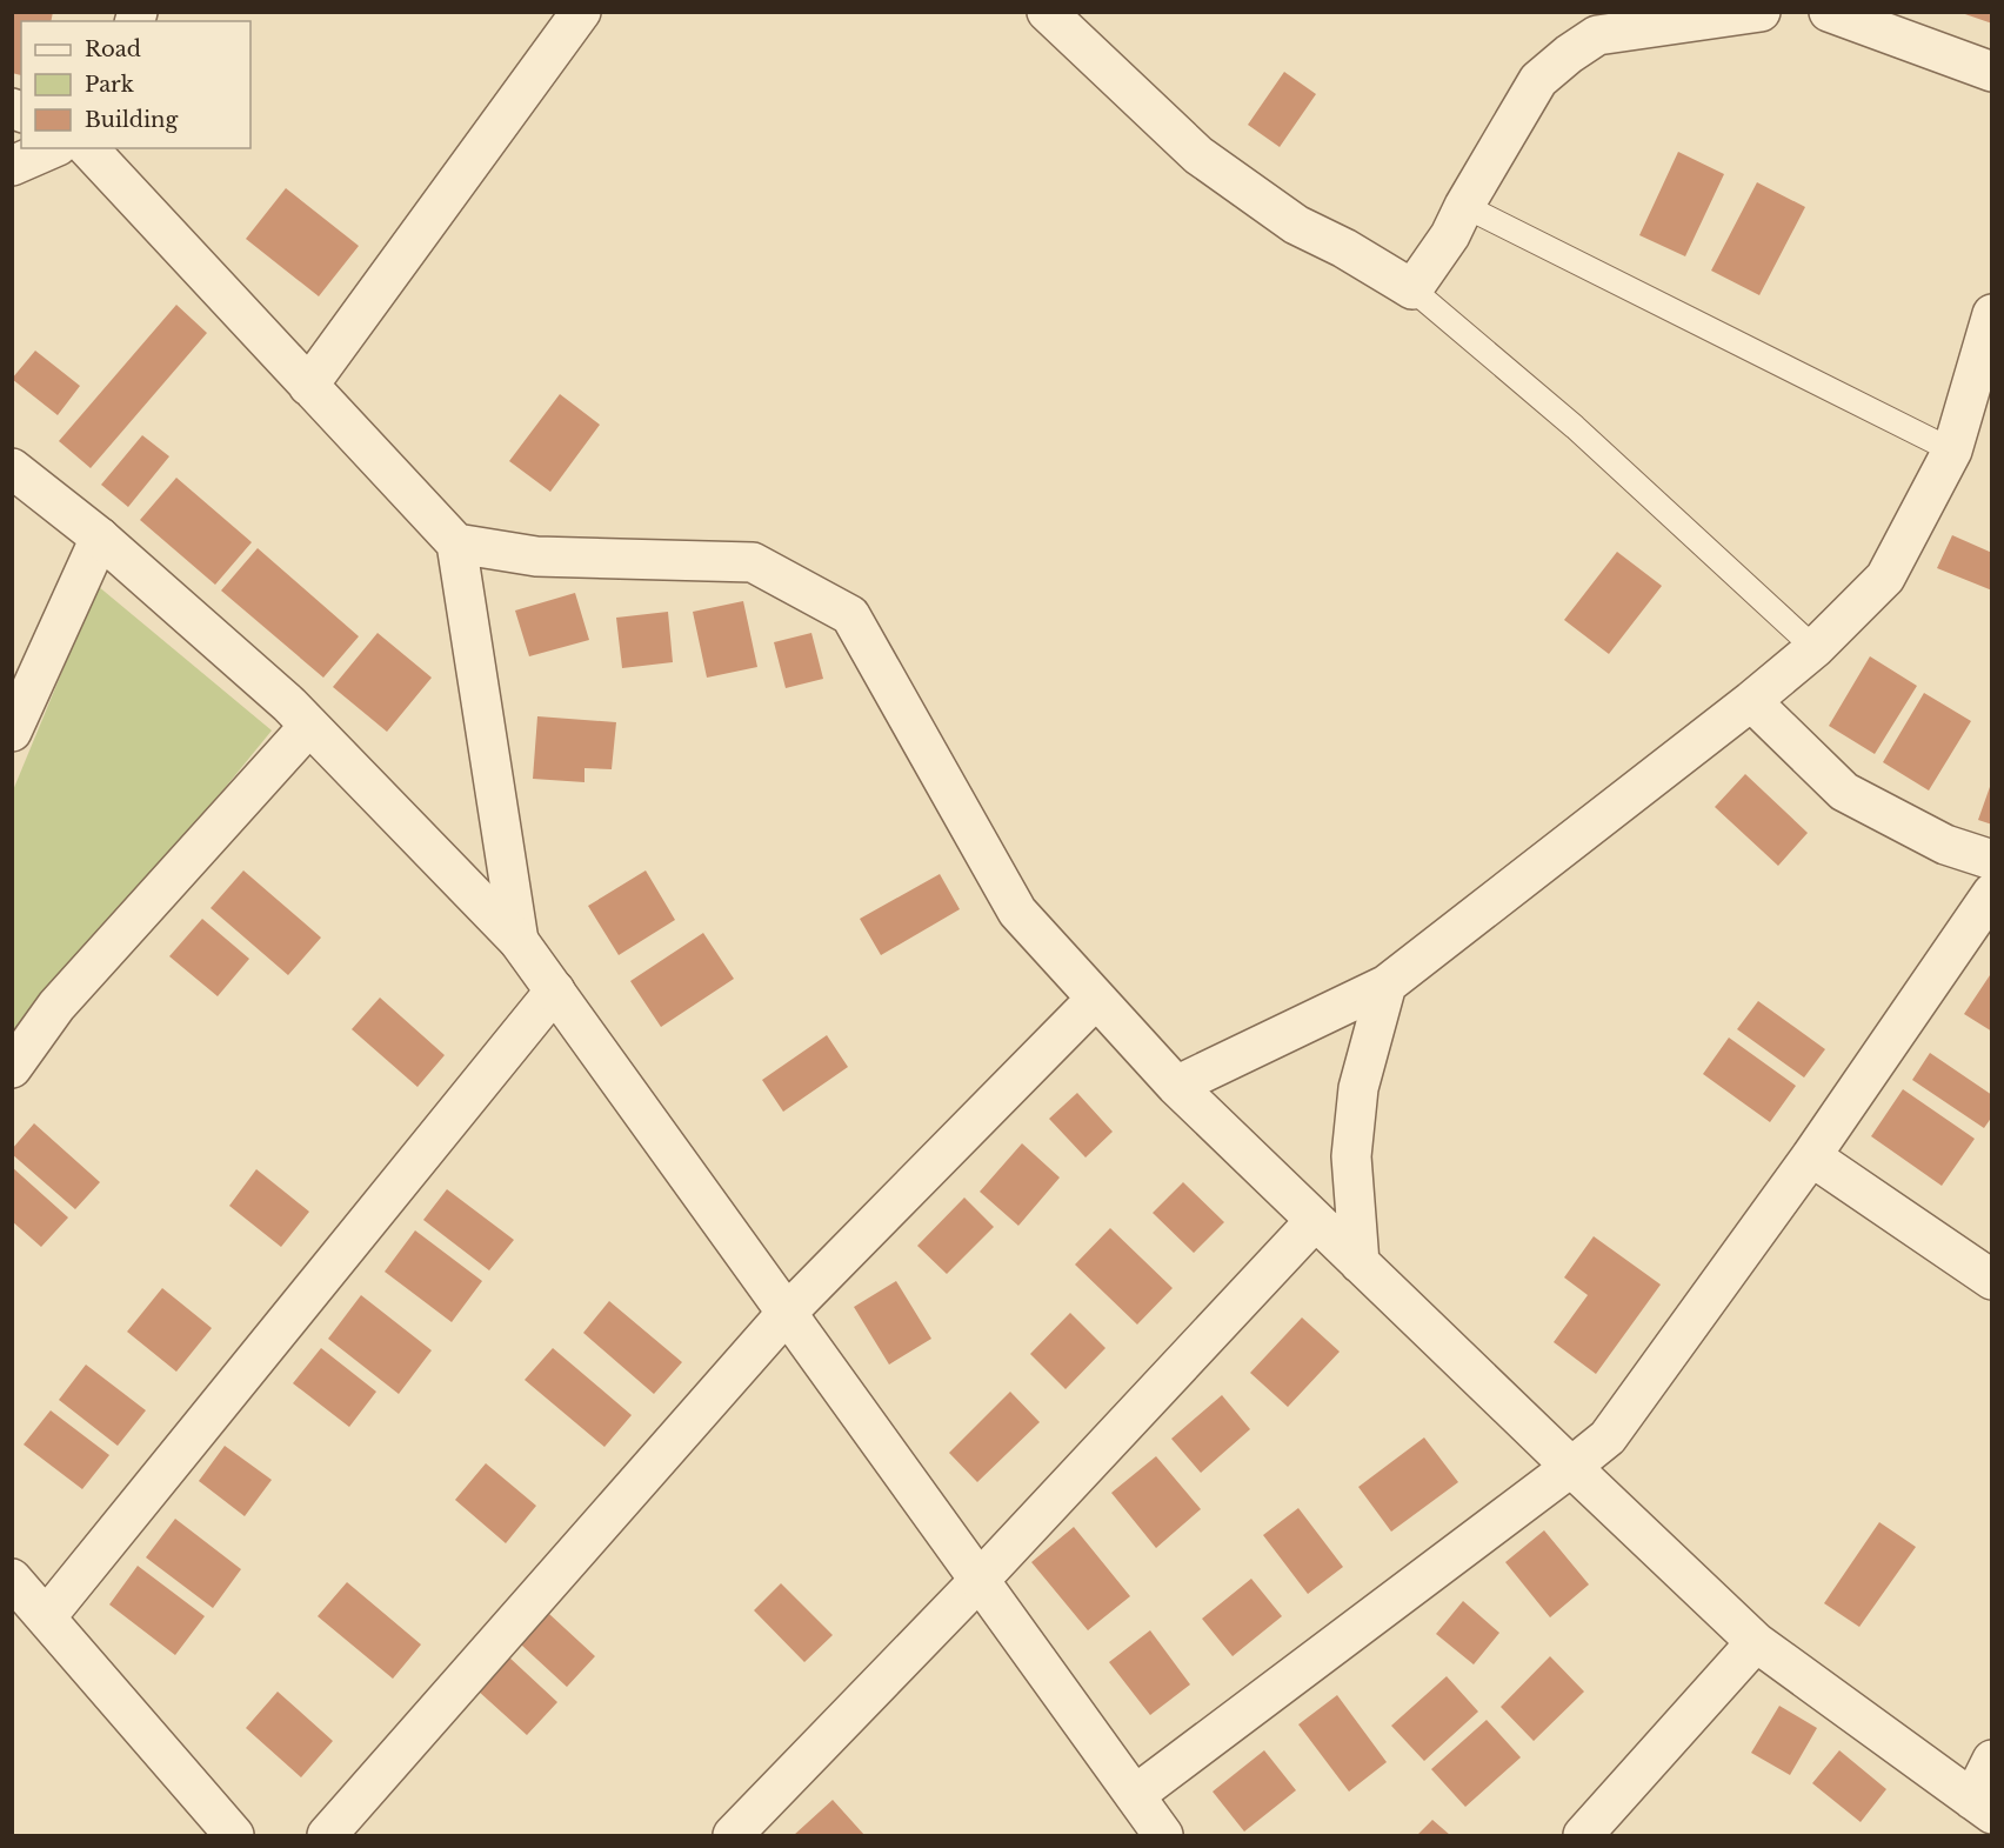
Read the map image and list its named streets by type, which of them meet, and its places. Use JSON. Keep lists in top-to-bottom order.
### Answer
{
  "legend": ["Road", "Park", "Building"]
}
